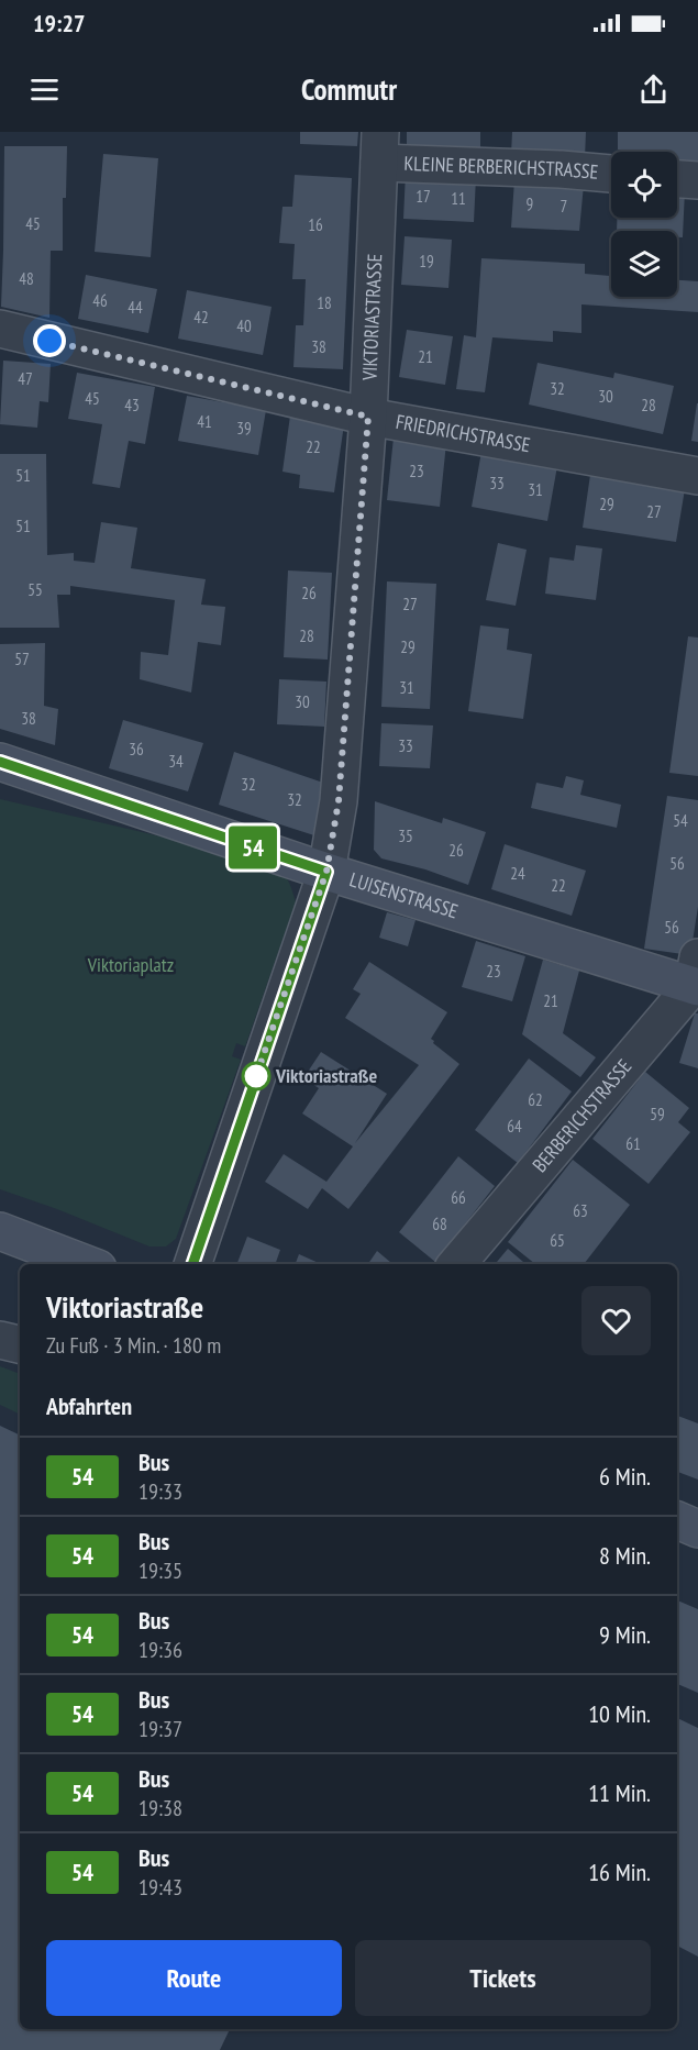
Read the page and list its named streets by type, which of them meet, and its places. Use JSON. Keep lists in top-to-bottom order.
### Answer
{
  "streets": {
    "street": [
      "KLEINE BERBERICHSTRASSE",
      "VIKTORIASTRASSE",
      "FRIEDRICHSTRASSE",
      "LUISENSTRASSE",
      "BERBERICHSTRASSE"
    ]
  },
  "crossings": [
    ["KLEINE BERBERICHSTRASSE", "VIKTORIASTRASSE"],
    ["VIKTORIASTRASSE", "FRIEDRICHSTRASSE"],
    ["VIKTORIASTRASSE", "LUISENSTRASSE"],
    ["LUISENSTRASSE", "BERBERICHSTRASSE"]
  ],
  "parks": ["Viktoriaplatz"],
  "places": ["Viktoriastraße"],
  "lines": ["bus line 54"],
  "house_numbers": [
    "17",
    "11",
    "9",
    "7",
    "45",
    "16",
    "19",
    "48",
    "46",
    "18",
    "44",
    "42",
    "40",
    "38",
    "21",
    "47",
    "32",
    "30",
    "45",
    "43",
    "28",
    "41",
    "39",
    "22",
    "23",
    "51",
    "33",
    "31",
    "29",
    "27",
    "51",
    "55",
    "26",
    "27",
    "28",
    "29",
    "57",
    "31",
    "30",
    "38",
    "33",
    "36",
    "34",
    "32",
    "32",
    "54",
    "35",
    "26",
    "56",
    "24",
    "22",
    "56",
    "23",
    "21",
    "62",
    "59",
    "64",
    "61",
    "66",
    "63",
    "68",
    "65"
  ],
  "page": {
    "status": "19:27",
    "header": "Commutr",
    "on_map": "54",
    "heading": [
      ["Viktoriastraße", "Zu Fuß · 3 Min. · 180 m"],
      "Abfahrten"
    ],
    "list": [
      {
        "mark": "54",
        "name": "Bus",
        "note": "19:33",
        "value": "6 Min."
      },
      {
        "mark": "54",
        "name": "Bus",
        "note": "19:35",
        "value": "8 Min."
      },
      {
        "mark": "54",
        "name": "Bus",
        "note": "19:36",
        "value": "9 Min."
      },
      {
        "mark": "54",
        "name": "Bus",
        "note": "19:37",
        "value": "10 Min."
      },
      {
        "mark": "54",
        "name": "Bus",
        "note": "19:38",
        "value": "11 Min."
      },
      {
        "mark": "54",
        "name": "Bus",
        "note": "19:43",
        "value": "16 Min."
      }
    ],
    "buttons": ["Route", "Tickets"]
  }
}
